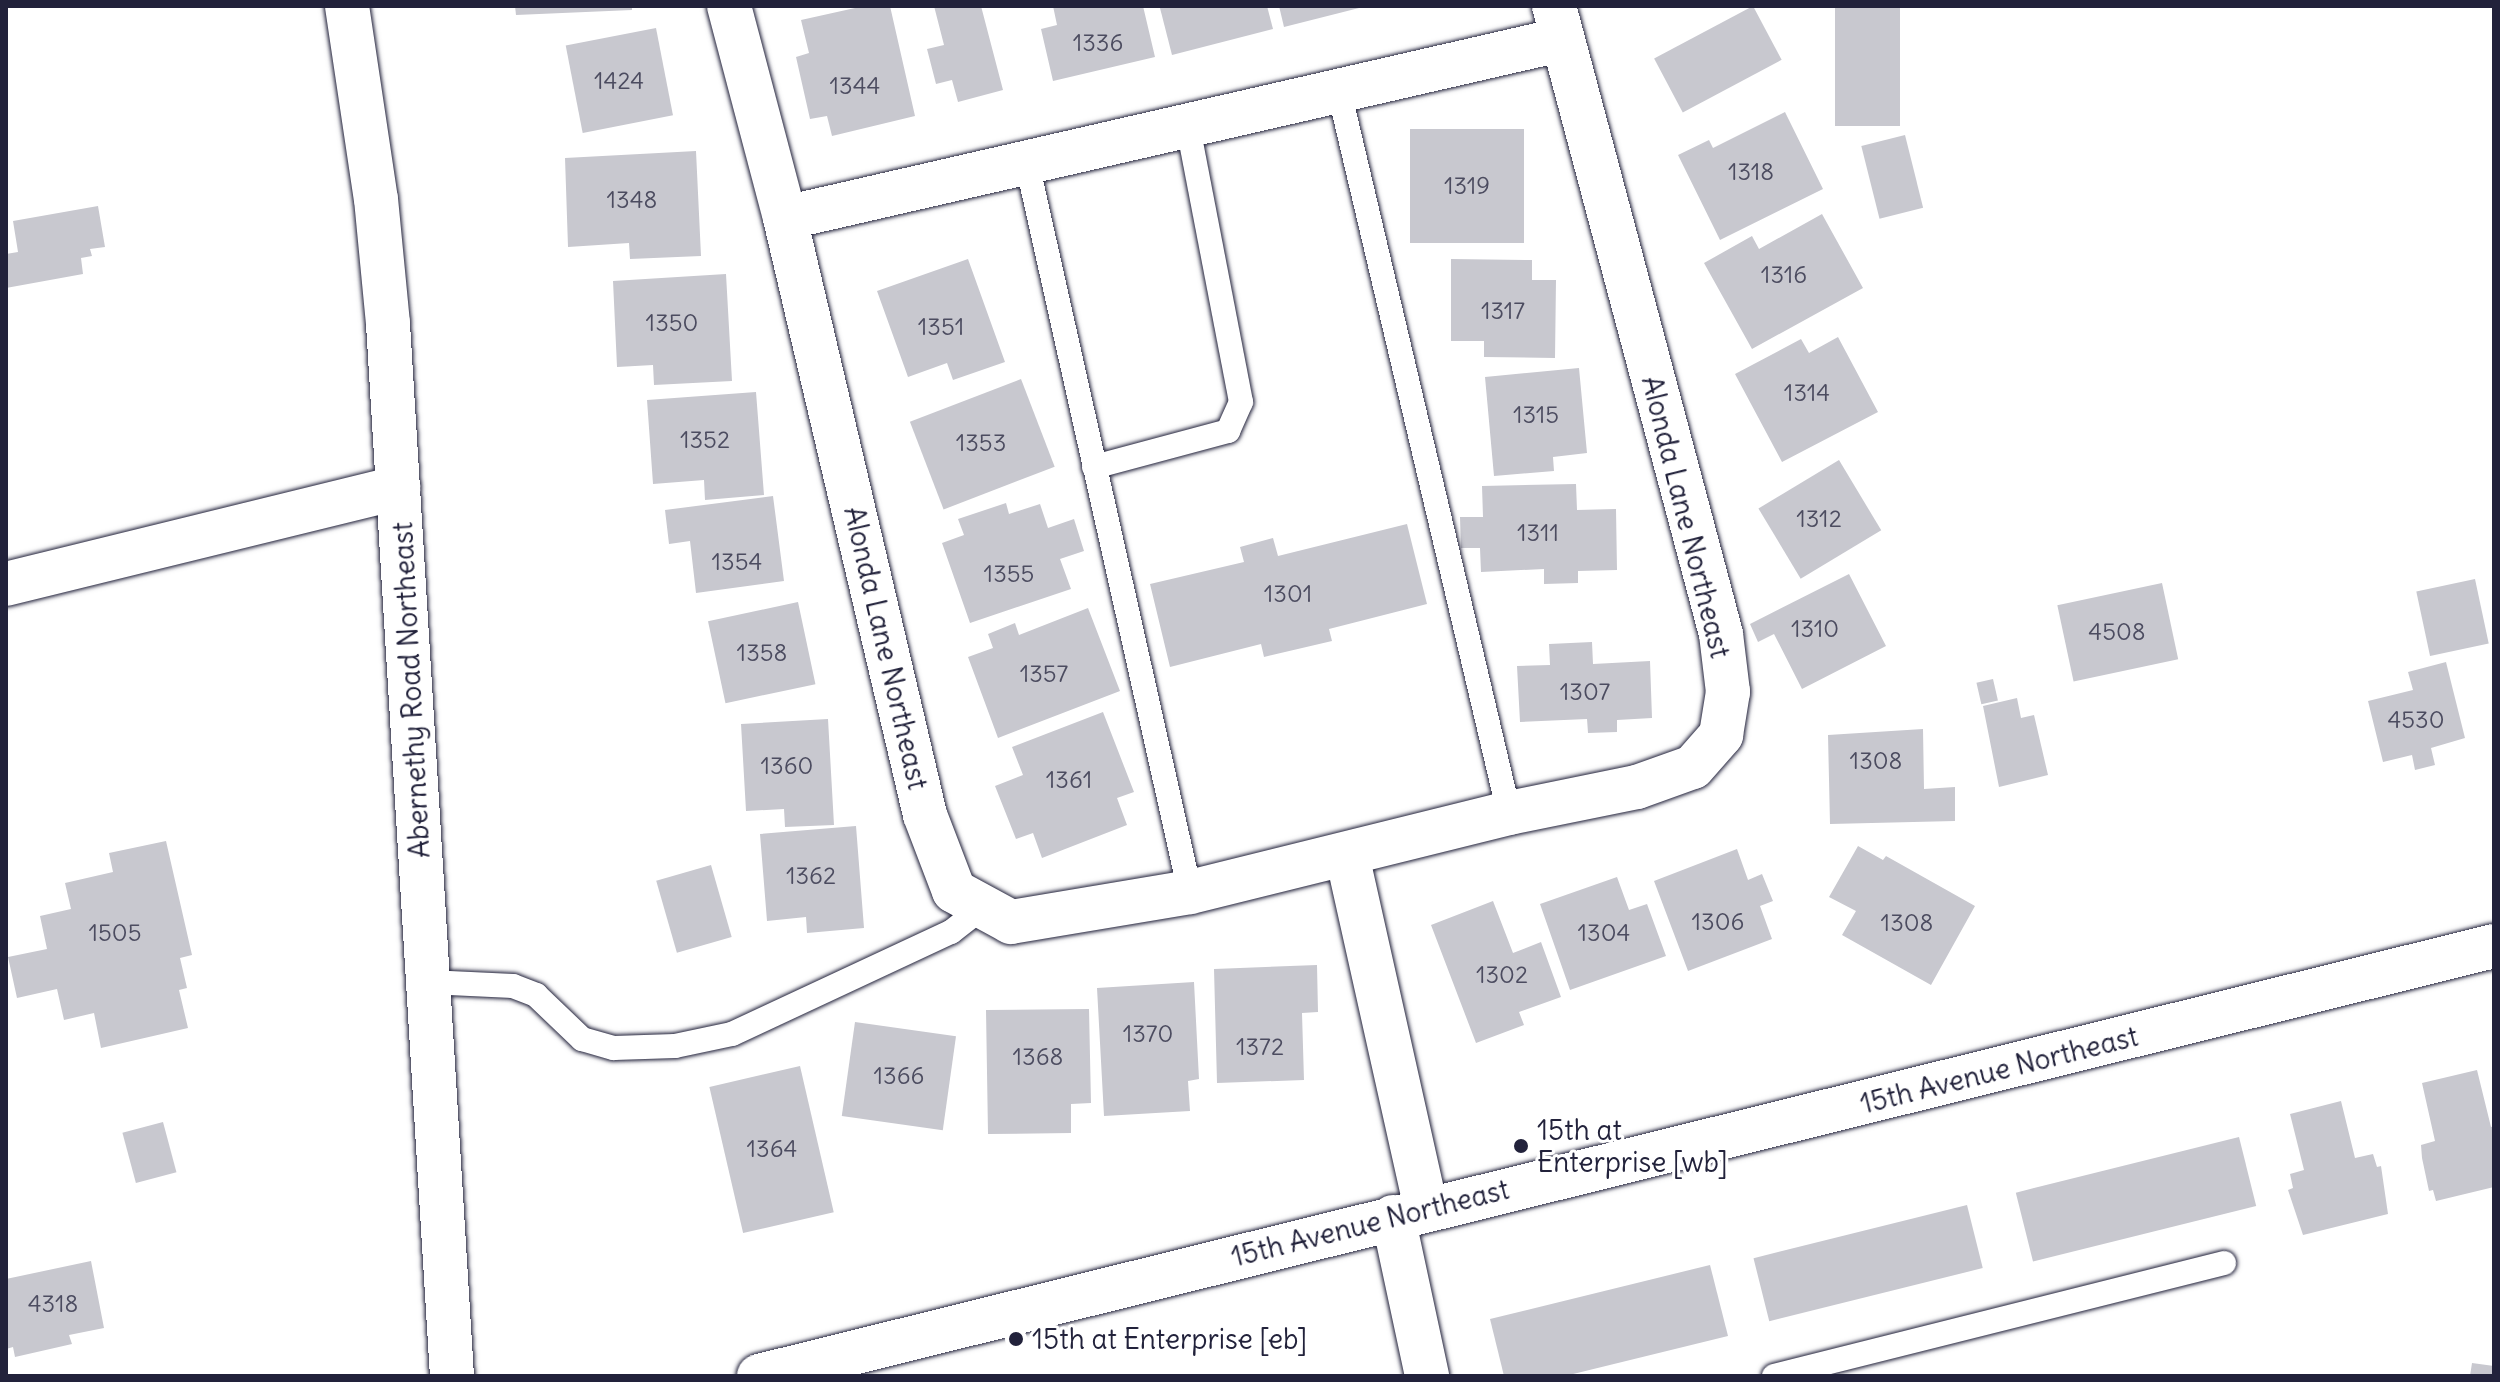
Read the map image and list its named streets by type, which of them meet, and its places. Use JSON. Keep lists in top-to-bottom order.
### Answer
{
  "streets": {
    "street": ["Alonda Lane Northeast", "Abernethy Road Northeast", "15th Avenue Northeast"]
  },
  "places": ["15th at Enterprise [wb]", "15th at Enterprise [eb]"],
  "house_numbers": [
    "1336",
    "1424",
    "1344",
    "1318",
    "1319",
    "1348",
    "1316",
    "1317",
    "1350",
    "1351",
    "1314",
    "1315",
    "1352",
    "1353",
    "1312",
    "1311",
    "1354",
    "1355",
    "1301",
    "1310",
    "4508",
    "1358",
    "1357",
    "1307",
    "4530",
    "1308",
    "1360",
    "1361",
    "1362",
    "1306",
    "1308",
    "1505",
    "1304",
    "1302",
    "1370",
    "1372",
    "1368",
    "1366",
    "1364",
    "4318"
  ]
}
